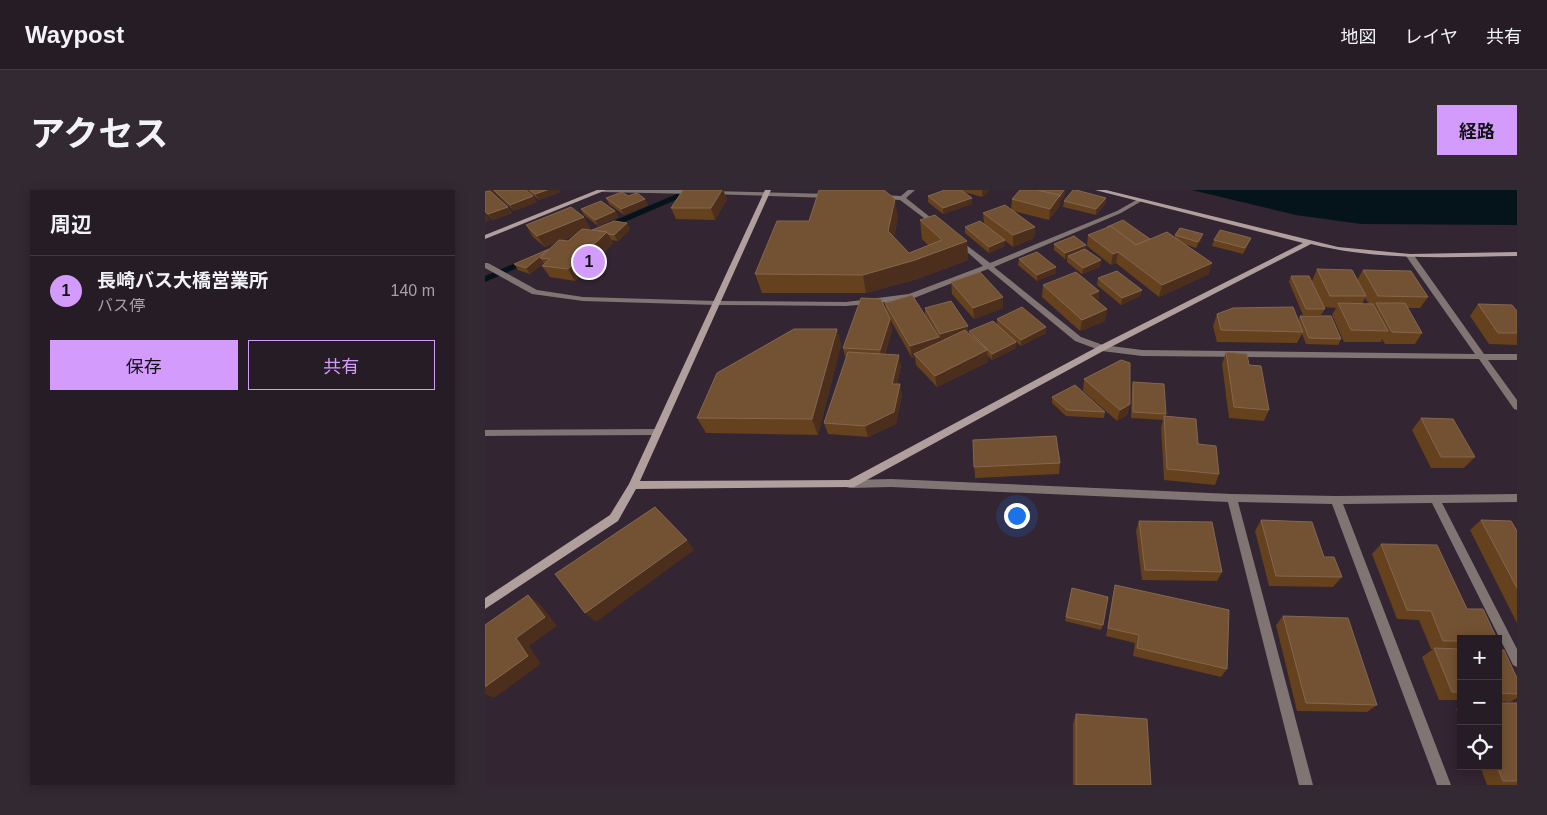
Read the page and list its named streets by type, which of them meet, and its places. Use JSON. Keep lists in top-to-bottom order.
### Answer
{
  "page": {
    "header": "Waypost",
    "nav": ["地図", "レイヤ", "共有"],
    "title": "アクセス",
    "buttons": [
      "経路",
      ["保存", "共有"]
    ],
    "heading": "周辺",
    "pins": "1",
    "list": [
      {
        "mark": "1",
        "name": "長崎バス大橋営業所",
        "note": "バス停",
        "value": "140 m"
      }
    ],
    "map_buttons": ["+", "−"]
  }
}
